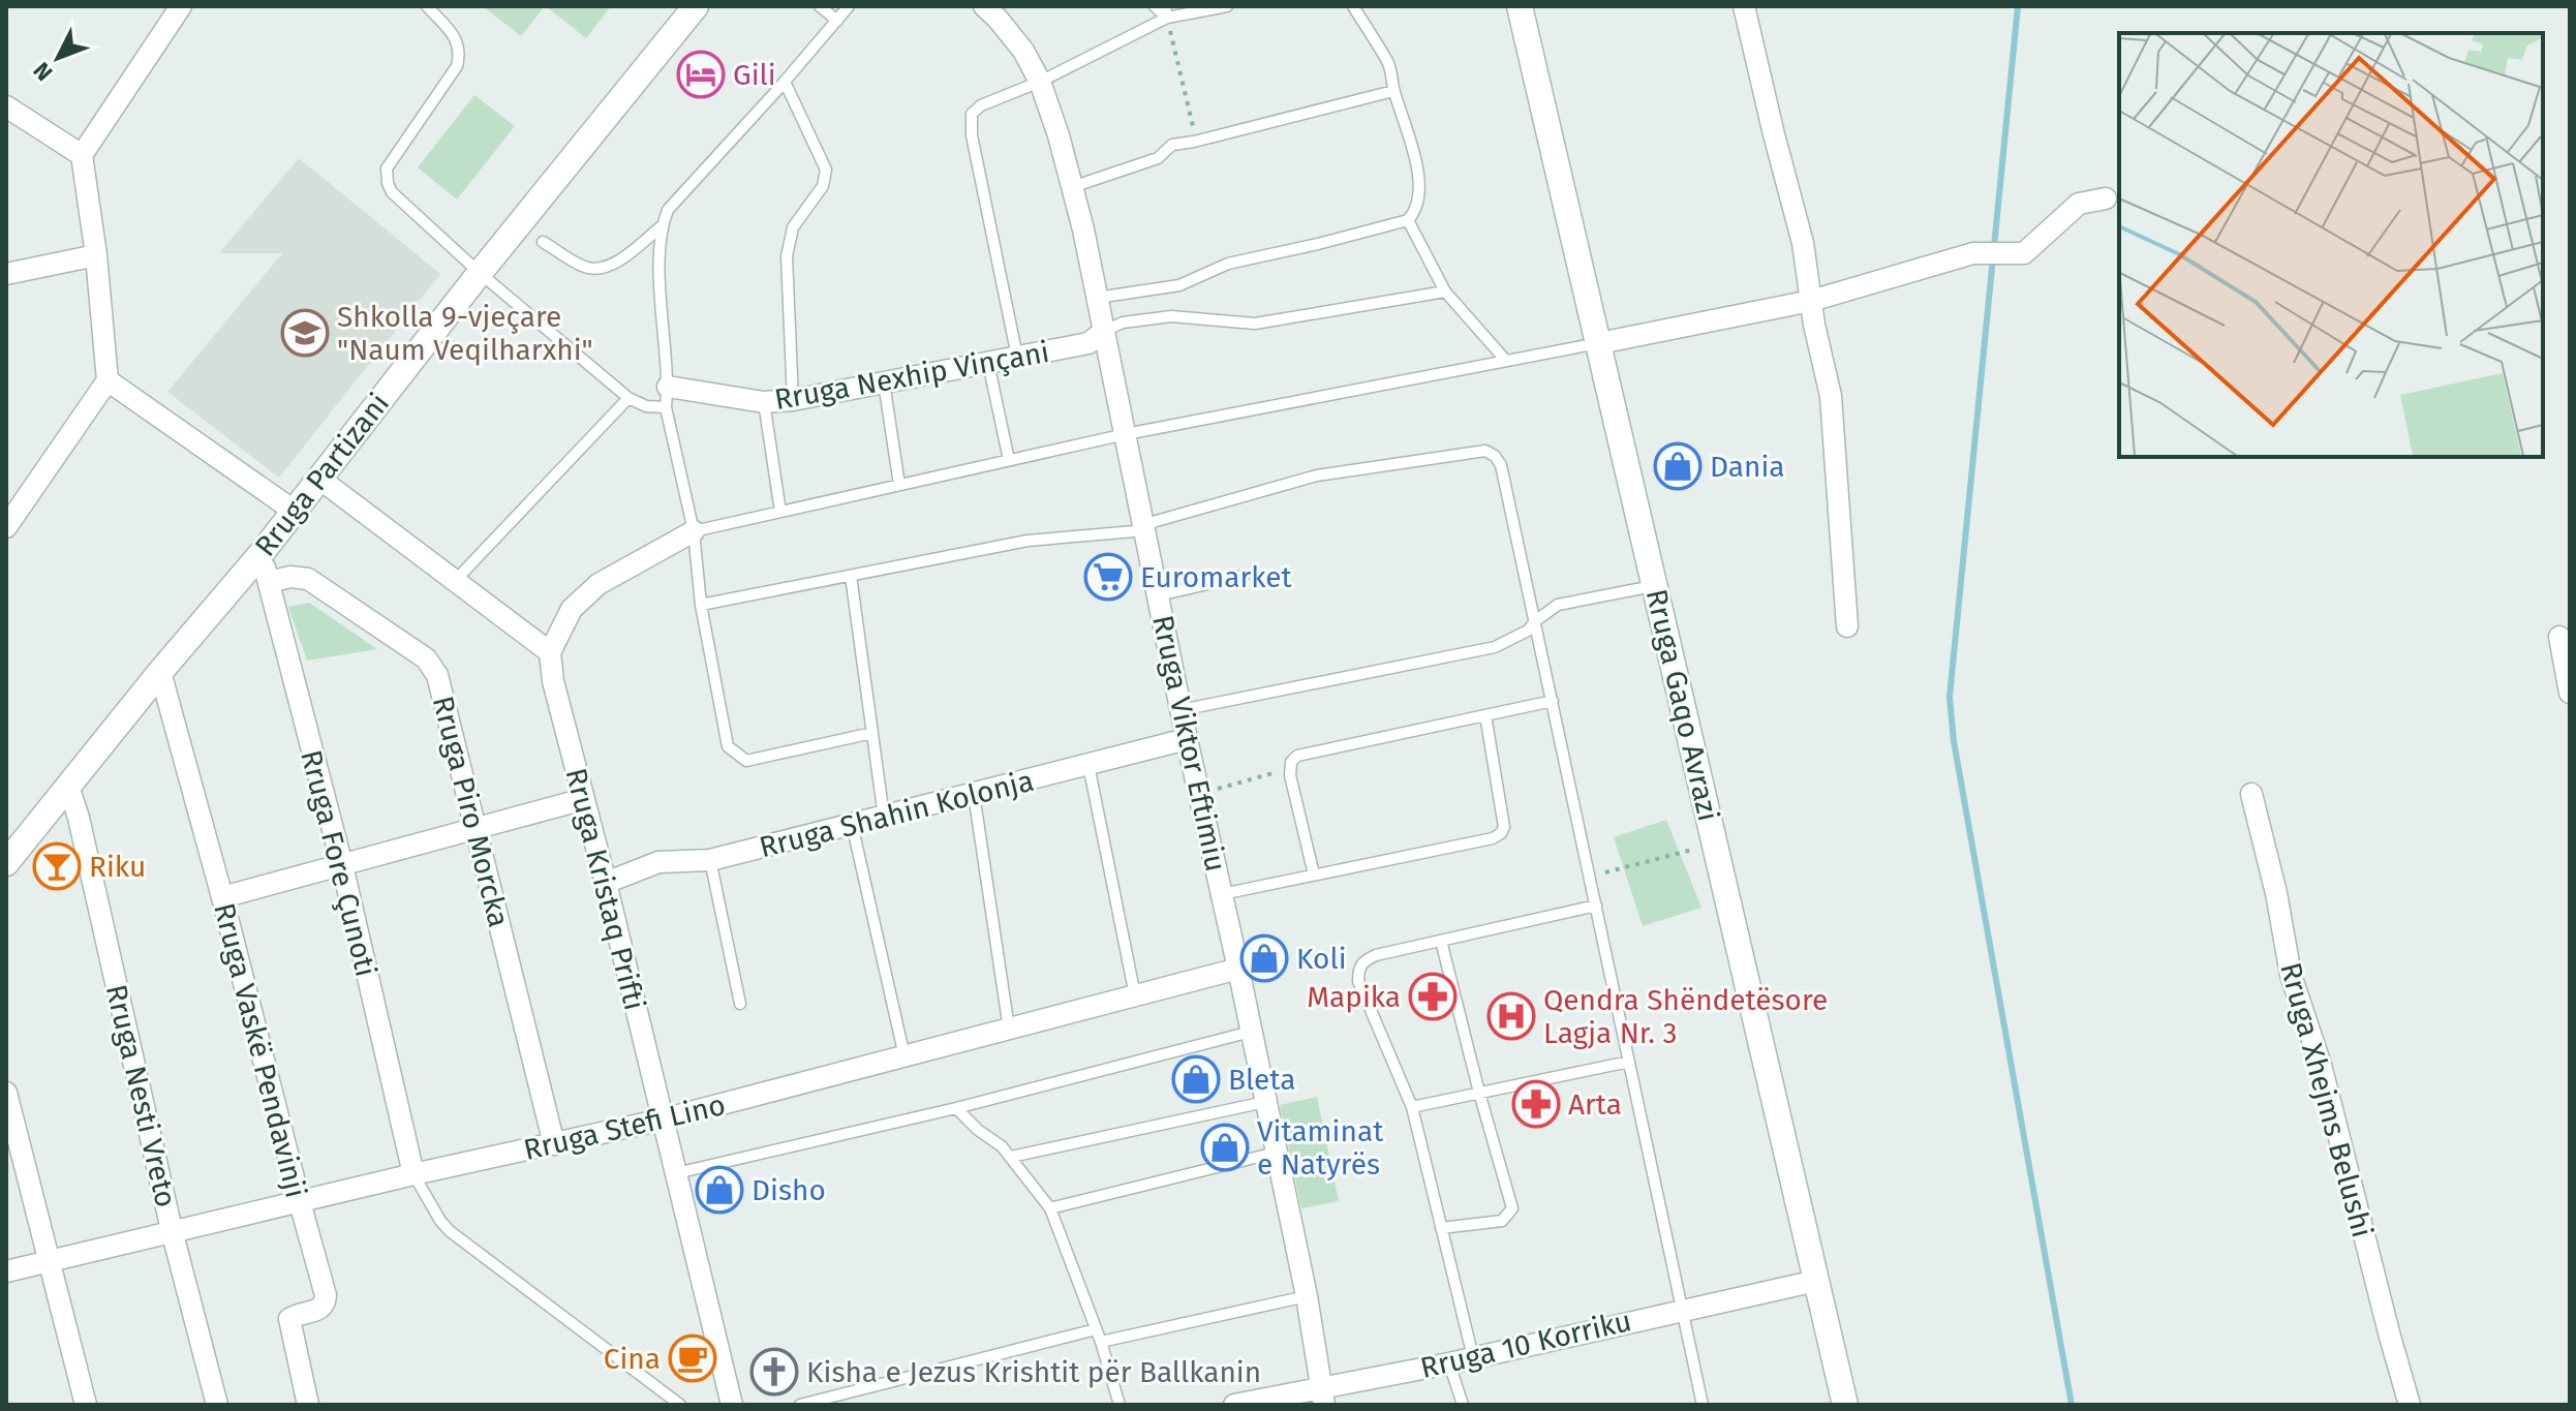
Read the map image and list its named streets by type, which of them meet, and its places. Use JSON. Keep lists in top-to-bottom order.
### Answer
{
  "streets": {
    "main road": ["Rruga Partizani", "Rruga Gaqo Avrazi"],
    "street": [
      "Rruga Nexhip Vinçani",
      "Rruga Viktor Eftimiu",
      "Rruga Piro Morcka",
      "Rruga Shahin Kolonja",
      "Rruga Fore Çunoti",
      "Rruga Kristaq Prifti",
      "Rruga Vaskë Pendavinji",
      "Rruga Nesti Vreto",
      "Rruga Xhejms Belushi",
      "Rruga Stefi Lino",
      "Rruga 10 Korriku"
    ]
  },
  "crossings": [
    ["Rruga Nexhip Vinçani", "Rruga Viktor Eftimiu"],
    ["Rruga Partizani", "Rruga Fore Çunoti"],
    ["Rruga Partizani", "Rruga Vaskë Pendavinji"],
    ["Rruga Partizani", "Rruga Nesti Vreto"],
    ["Rruga Gaqo Avrazi", "Rruga 10 Korriku"],
    ["Rruga Viktor Eftimiu", "Rruga Shahin Kolonja"],
    ["Rruga Viktor Eftimiu", "Rruga Stefi Lino"],
    ["Rruga Viktor Eftimiu", "Rruga 10 Korriku"],
    ["Rruga Piro Morcka", "Rruga Fore Çunoti"],
    ["Rruga Piro Morcka", "Rruga Stefi Lino"],
    ["Rruga Shahin Kolonja", "Rruga Kristaq Prifti"],
    ["Rruga Fore Çunoti", "Rruga Stefi Lino"],
    ["Rruga Kristaq Prifti", "Rruga Stefi Lino"],
    ["Rruga Vaskë Pendavinji", "Rruga Stefi Lino"],
    ["Rruga Nesti Vreto", "Rruga Stefi Lino"]
  ],
  "places": {
    "hotel": ["Gili"],
    "school or university": ["Shkolla 9-vjeçare \"Naum Veqilharxhi\""],
    "shop": [
      "Dania",
      "Koli",
      "Bleta",
      "Vitaminat e Natyrës",
      "Disho"
    ],
    "supermarket": ["Euromarket"],
    "bar": ["Riku"],
    "pharmacy": ["Mapika", "Arta"],
    "hospital": ["Qendra Shëndetësore Lagja Nr. 3"],
    "cafe": ["Cina"],
    "church": ["Kisha e Jezus Krishtit për Ballkanin"]
  },
  "north": "bottom left"
}
